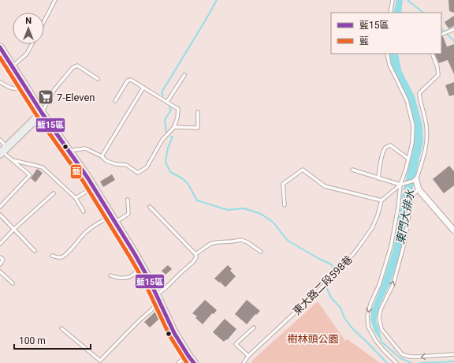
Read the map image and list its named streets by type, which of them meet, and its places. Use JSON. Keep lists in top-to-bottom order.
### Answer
{
  "streets": {
    "lane": ["東大路二段598巷"]
  },
  "water": ["東門大排水"],
  "parks": ["樹林頭公園"],
  "places": {
    "supermarket": ["7-Eleven"]
  },
  "lines": ["transit line 藍15區", "transit line 藍"],
  "legend": ["藍15區", "藍"],
  "scale_bar": "100 m",
  "north": "top"
}
